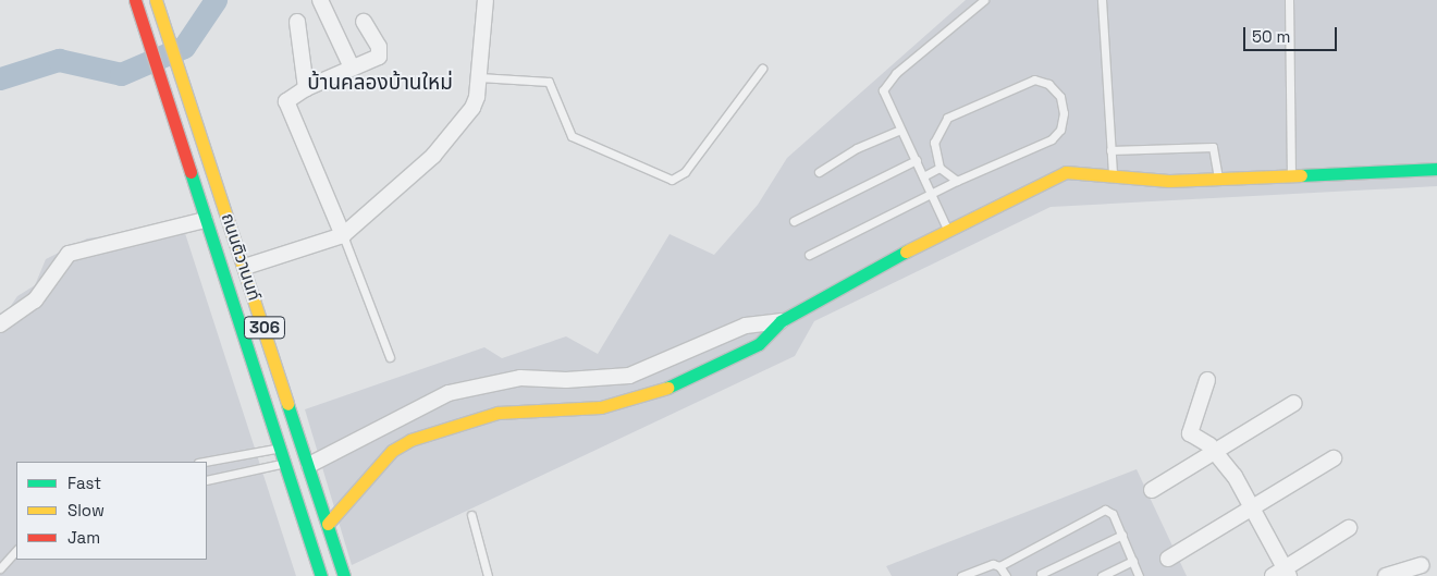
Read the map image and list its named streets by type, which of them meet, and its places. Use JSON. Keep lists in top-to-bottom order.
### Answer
{
  "streets": {
    "main road": ["ถนนติวานนท์", "306"]
  },
  "districts": ["บ้านคลองบ้านใหม่"],
  "legend": ["Fast", "Slow", "Jam"],
  "scale_bar": "50 m"
}
